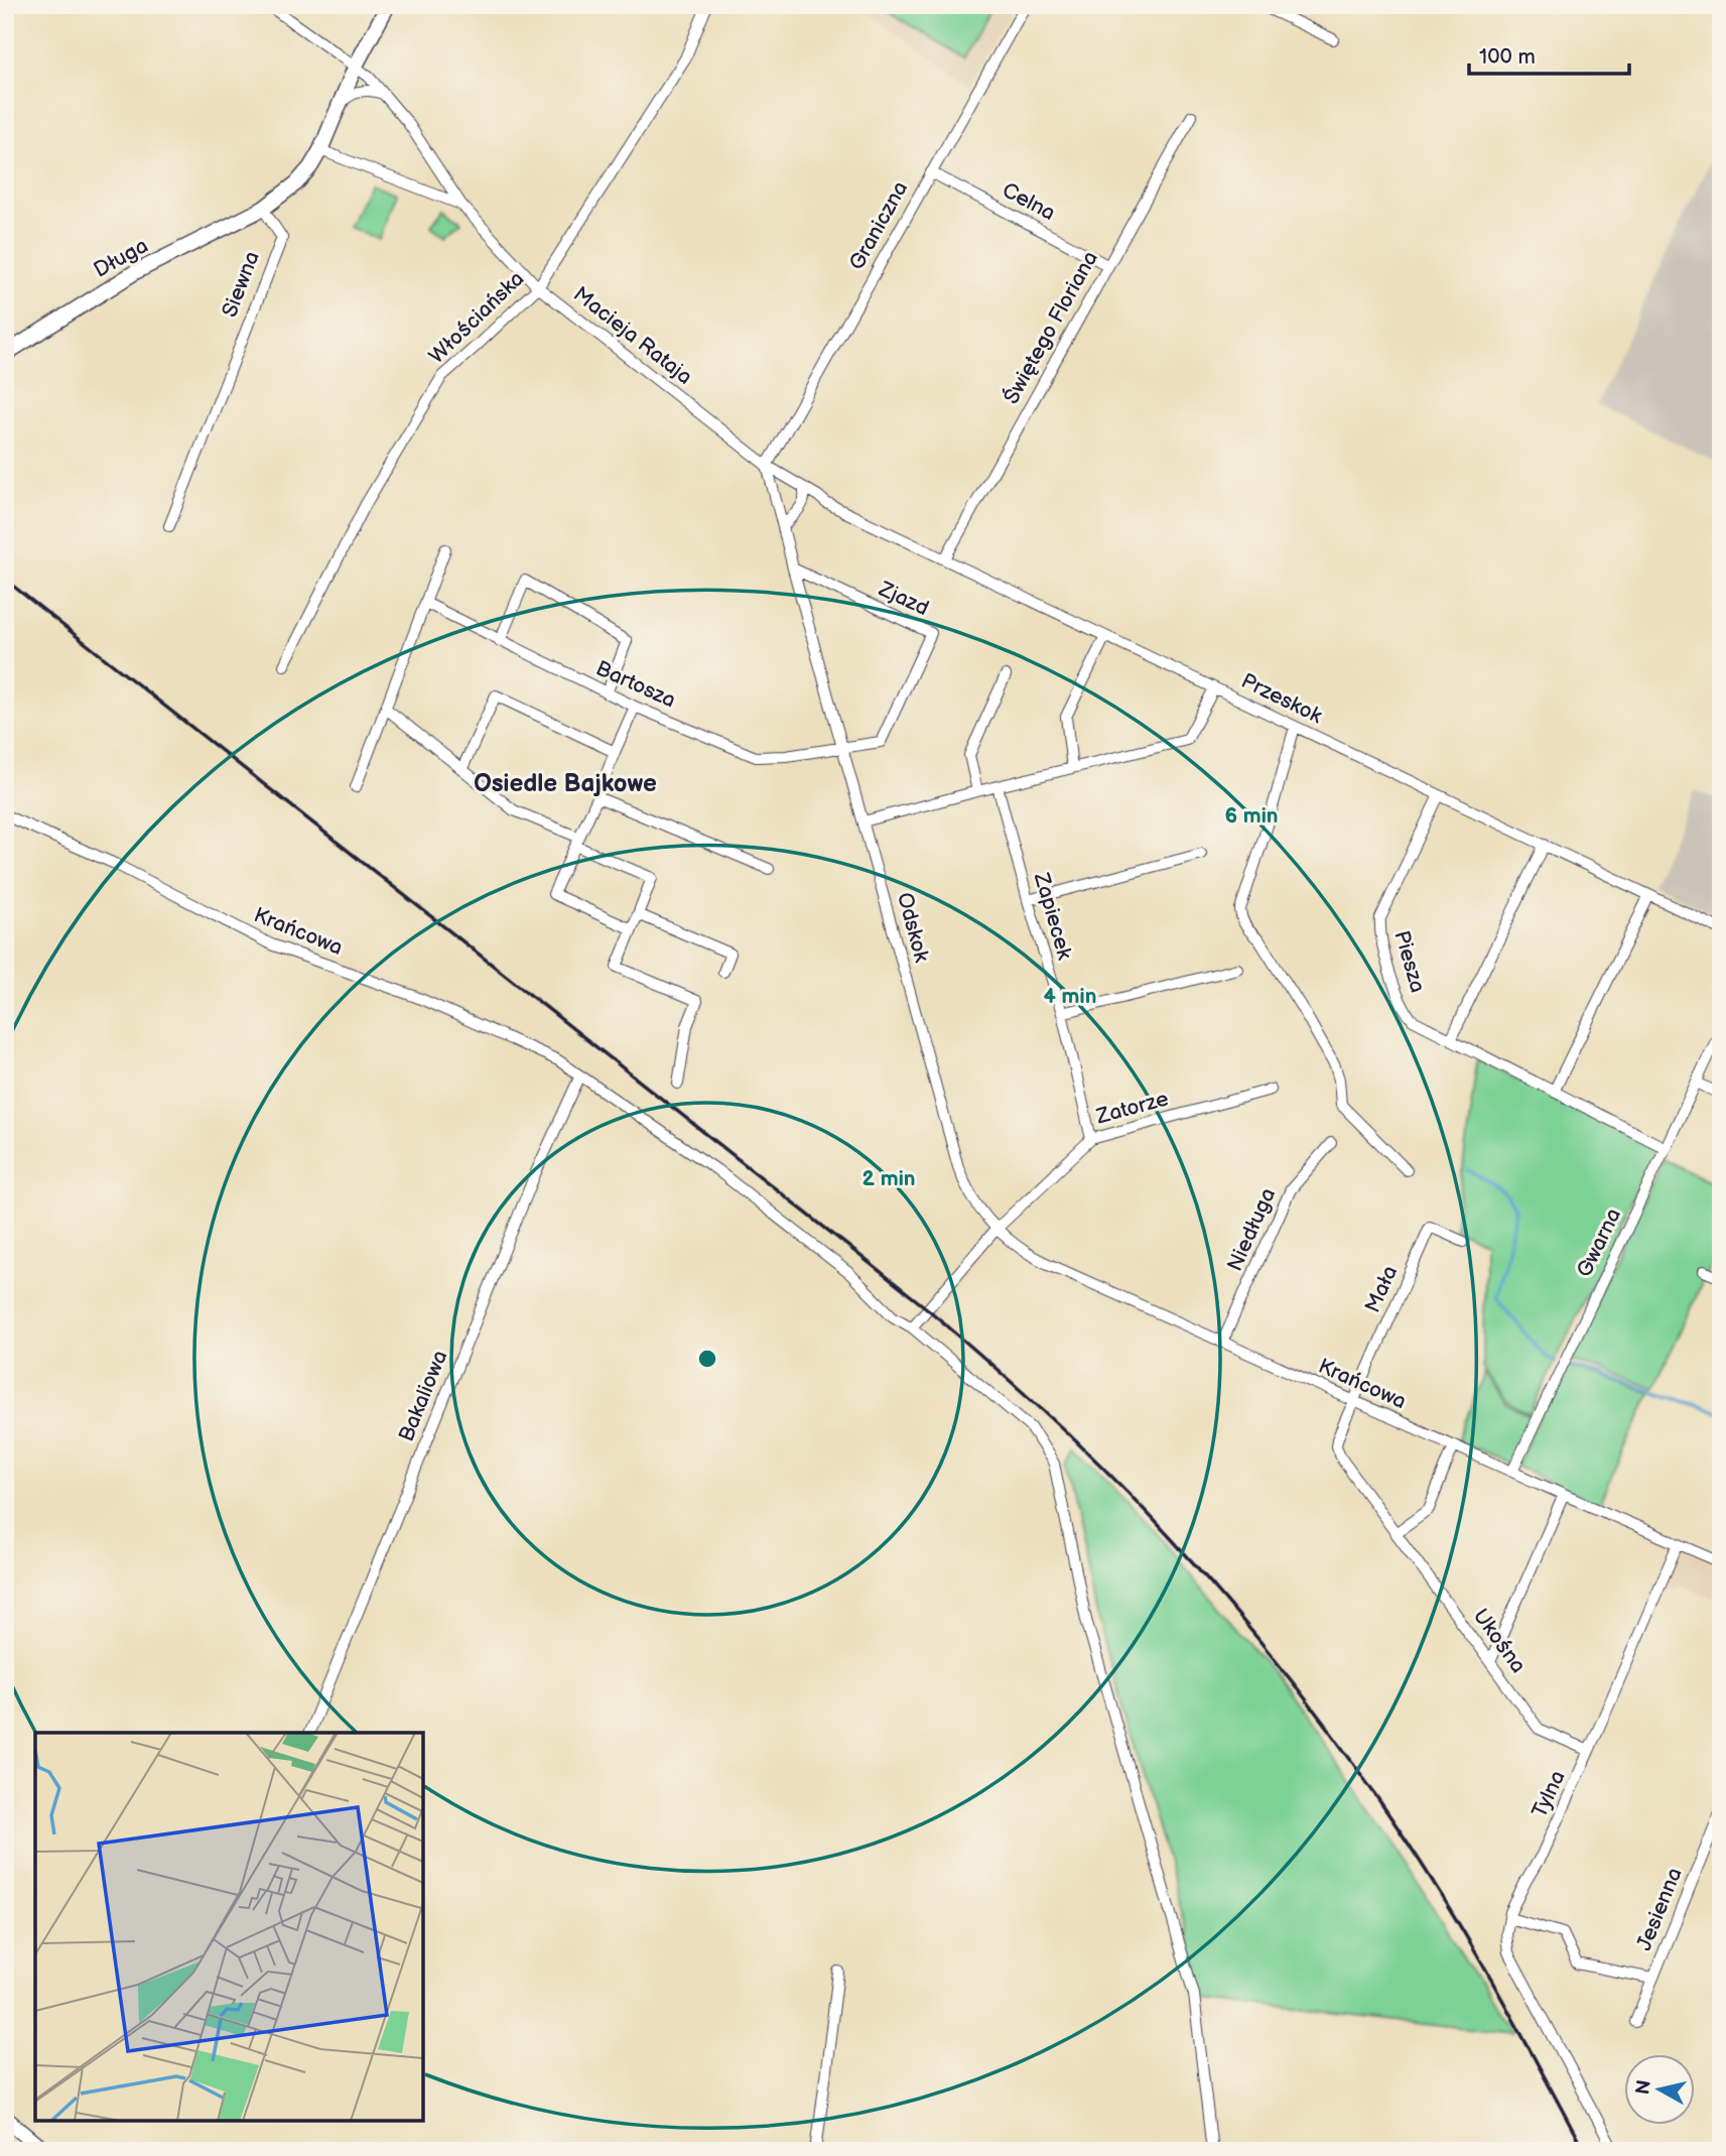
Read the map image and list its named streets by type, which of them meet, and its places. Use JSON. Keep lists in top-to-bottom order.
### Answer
{
  "streets": {
    "street": [
      "Celna",
      "Graniczna",
      "Długa",
      "Siewna",
      "Włościańska",
      "Świętego Floriana",
      "Macieja Rataja",
      "Zjazd",
      "Bartosza",
      "Przeskok",
      "Zapiecek",
      "Odskok",
      "Krańcowa",
      "Piesza",
      "Zatorze",
      "Niedługa",
      "Gwarna",
      "Mała",
      "Bakaliowa",
      "Ukośna",
      "Tylna",
      "Jesienna"
    ]
  },
  "crossings": [
    ["Celna", "Graniczna"],
    ["Celna", "Świętego Floriana"],
    ["Graniczna", "Macieja Rataja"],
    ["Długa", "Siewna"],
    ["Włościańska", "Macieja Rataja"],
    ["Świętego Floriana", "Przeskok"],
    ["Macieja Rataja", "Przeskok"],
    ["Macieja Rataja", "Odskok"],
    ["Zjazd", "Bartosza"],
    ["Zjazd", "Odskok"],
    ["Bartosza", "Odskok"],
    ["Przeskok", "Odskok"],
    ["Przeskok", "Piesza"],
    ["Zapiecek", "Zatorze"],
    ["Odskok", "Krańcowa"],
    ["Odskok", "Zatorze"],
    ["Krańcowa", "Zatorze"],
    ["Krańcowa", "Niedługa"],
    ["Krańcowa", "Gwarna"],
    ["Krańcowa", "Mała"],
    ["Krańcowa", "Bakaliowa"],
    ["Krańcowa", "Ukośna"],
    ["Krańcowa", "Tylna"],
    ["Piesza", "Gwarna"],
    ["Mała", "Ukośna"],
    ["Ukośna", "Tylna"]
  ],
  "districts": ["Osiedle Bajkowe"],
  "scale_bar": "100 m",
  "north": "left",
  "rings": ["6 min", "4 min", "2 min"]
}
